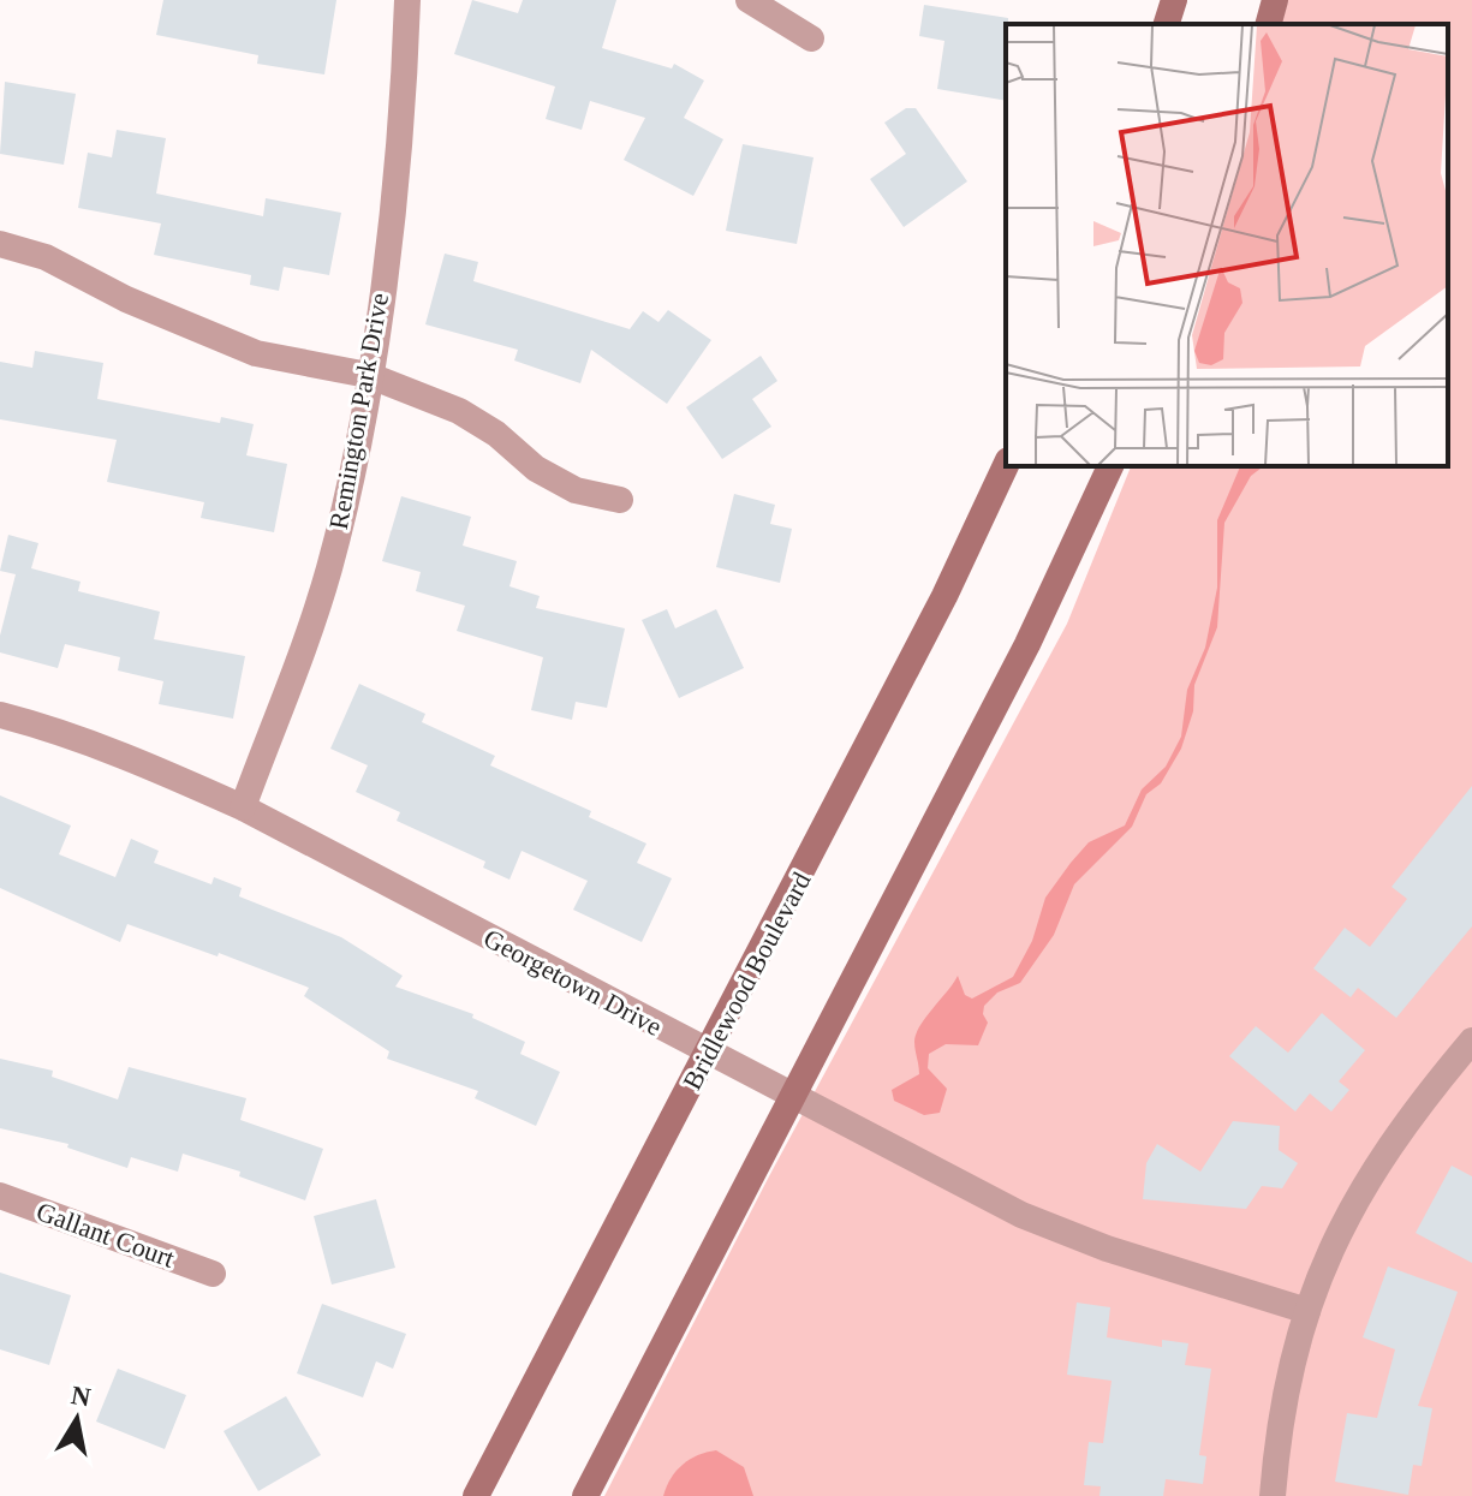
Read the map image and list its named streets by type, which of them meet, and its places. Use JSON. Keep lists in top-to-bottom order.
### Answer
{
  "streets": {
    "main road": ["Bridlewood Boulevard"],
    "street": ["Remington Park Drive", "Georgetown Drive", "Gallant Court"]
  },
  "crossings": [
    ["Remington Park Drive", "Georgetown Drive"],
    ["Bridlewood Boulevard", "Georgetown Drive"]
  ],
  "north": "top"
}
